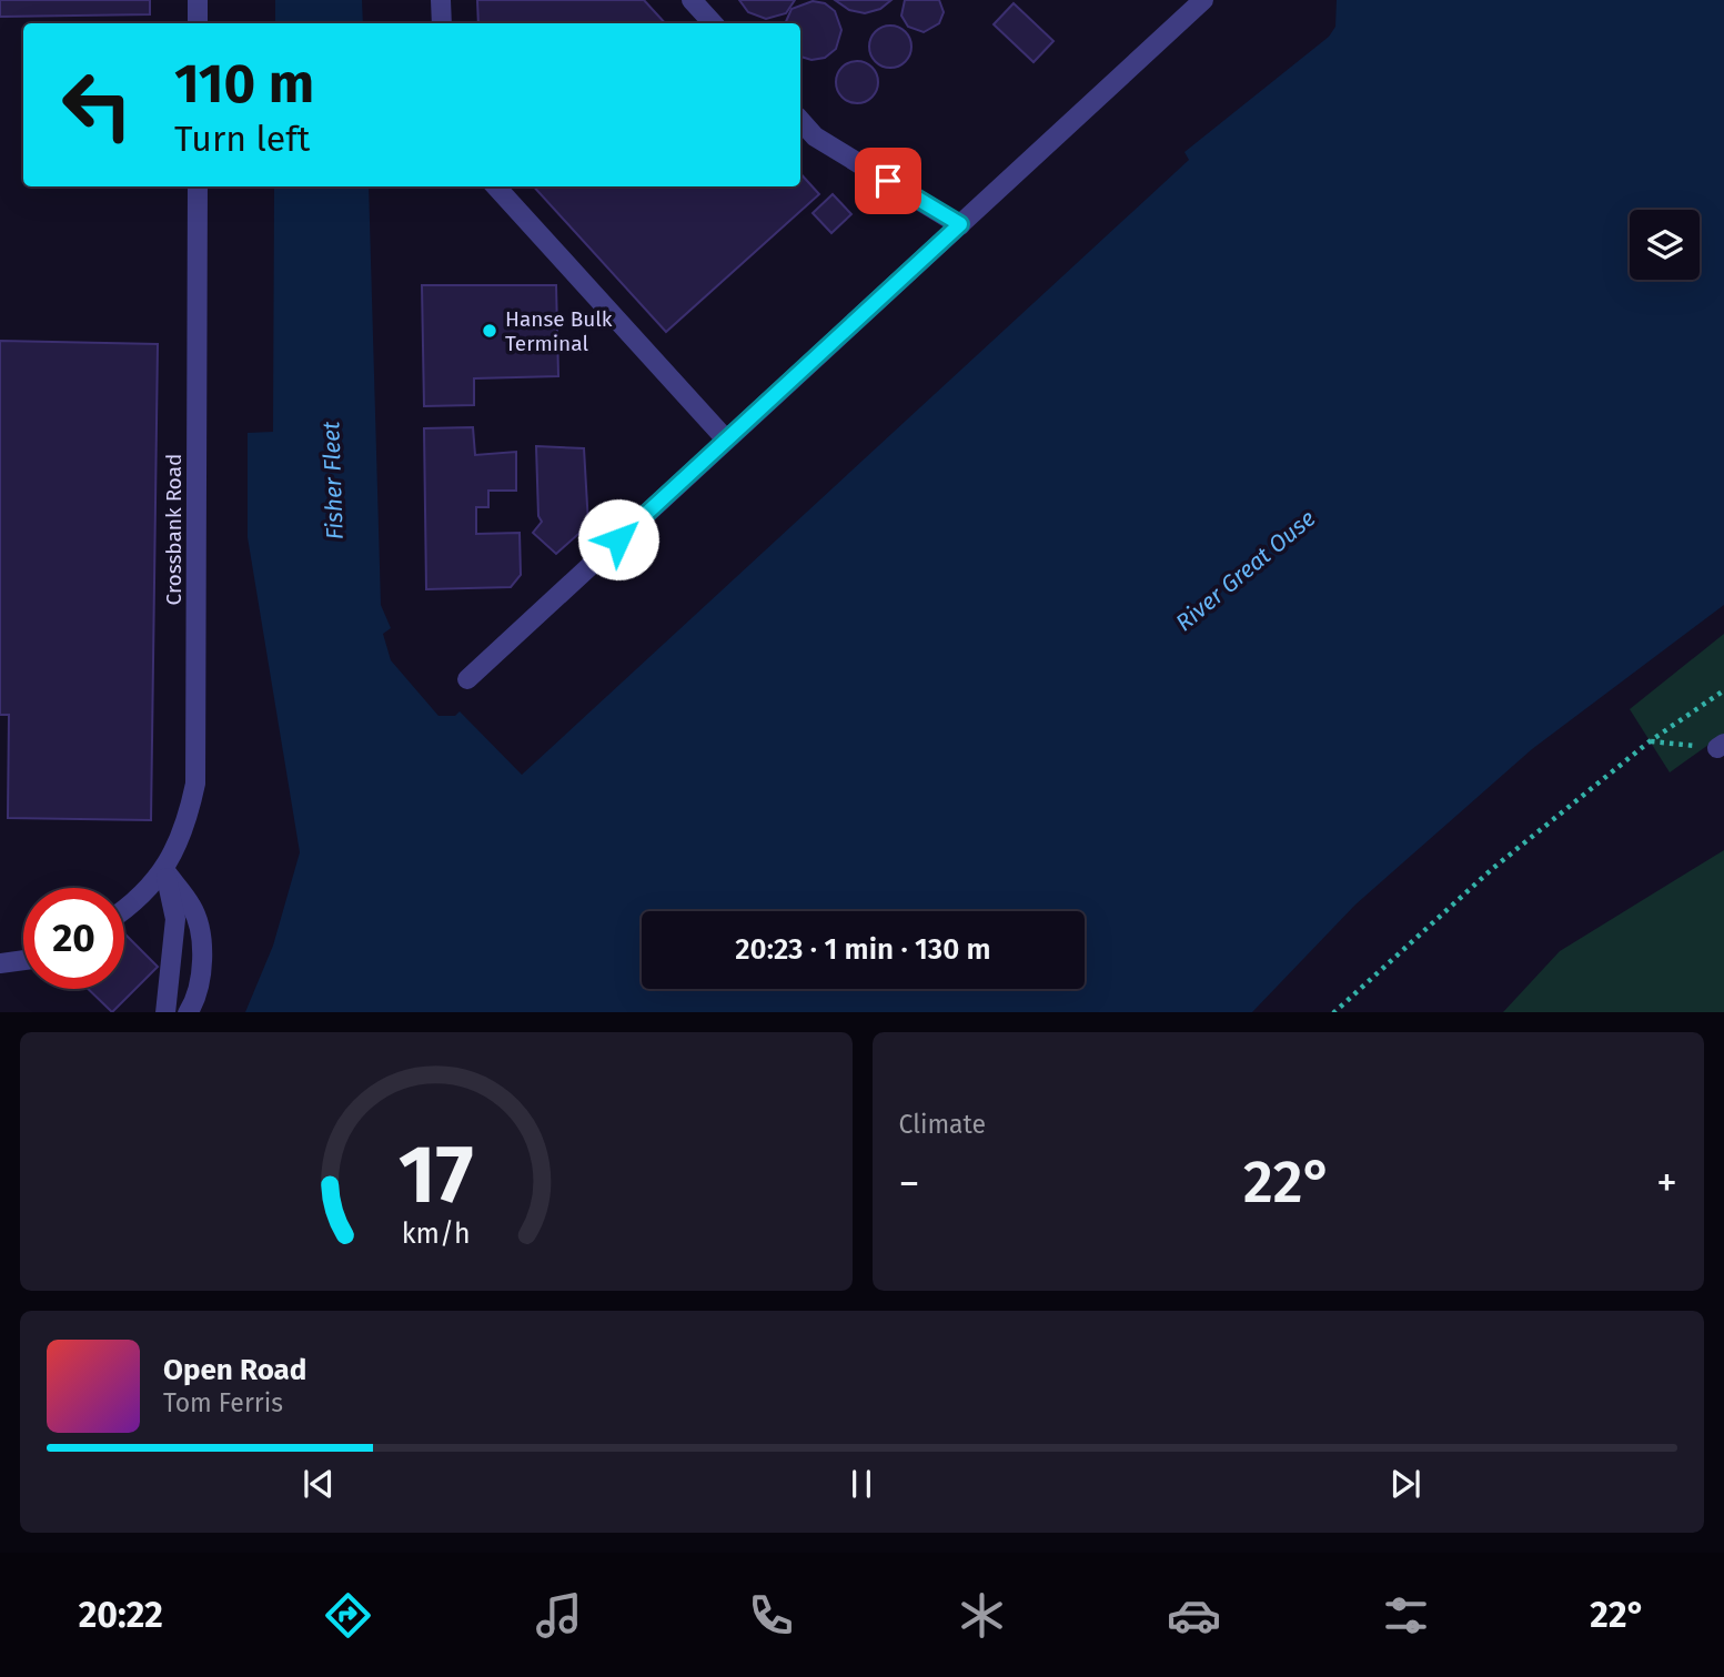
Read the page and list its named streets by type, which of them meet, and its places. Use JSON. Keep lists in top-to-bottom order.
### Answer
{
  "streets": {
    "street": ["Crossbank Road"]
  },
  "water": ["Fisher Fleet", "River Great Ouse"],
  "places": ["Hanse Bulk Terminal"],
  "page": {
    "turn": ["110 m", "Turn left"],
    "limit": "20",
    "trip": "20:23 · 1 min · 130 m",
    "tile": "Climate",
    "heat": ["−", "22°", "+"],
    "song": ["Open Road", "Tom Ferris"],
    "tabs": ["20:22", "22°"],
    "gauge": ["17", "km/h"]
  }
}
